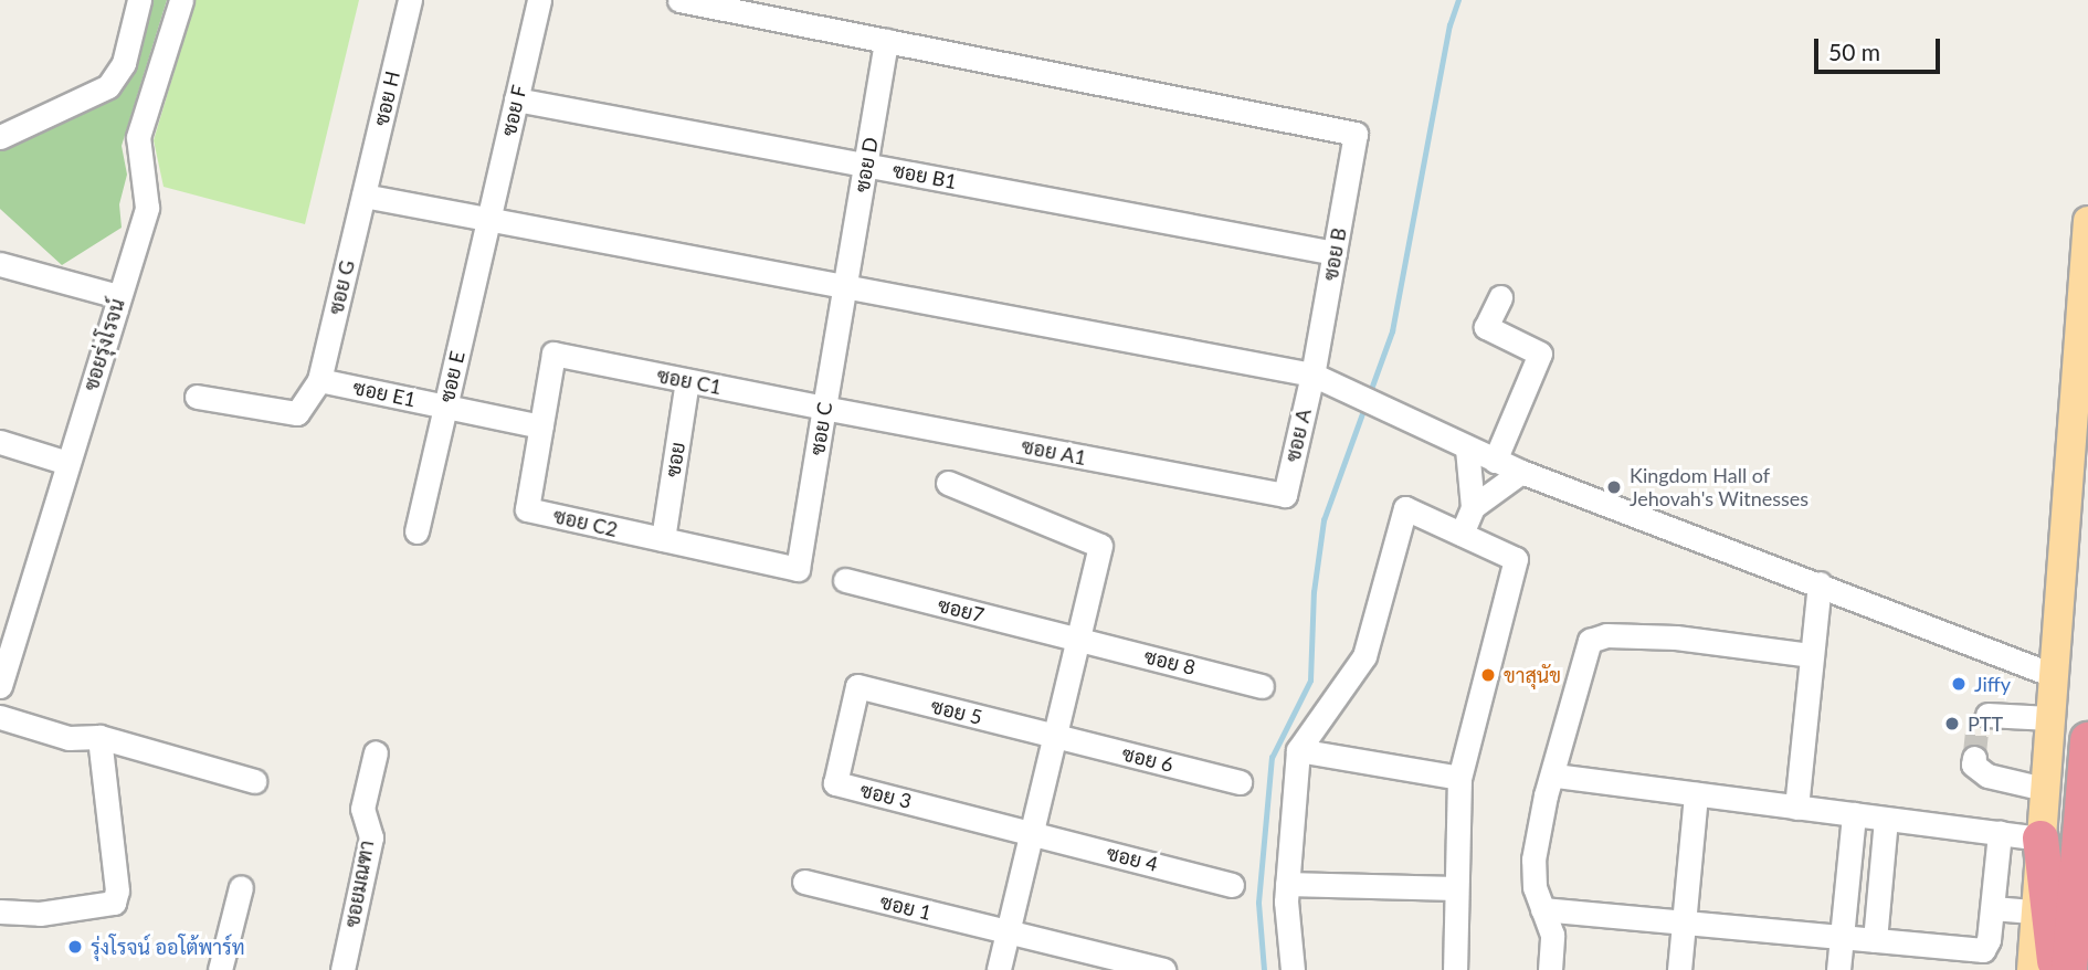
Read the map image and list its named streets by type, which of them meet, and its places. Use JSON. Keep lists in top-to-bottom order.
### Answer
{
  "streets": {
    "street": [
      "ซอย H",
      "ซอย F",
      "ซอย D",
      "ซอย B1",
      "ซอย B",
      "ซอย G",
      "ซอยรุ่งโรจน์",
      "ซอย E",
      "ซอย C1",
      "ซอย E1",
      "ซอย C",
      "ซอย A",
      "ซอย A1",
      "ซอย",
      "ซอย C2",
      "ซอย7",
      "ซอย 8",
      "ซอย 5",
      "ซอย 6",
      "ซอย 3",
      "ซอย 4",
      "ซอยมณฑา",
      "ซอย 1"
    ]
  },
  "crossings": [
    ["ซอย H", "ซอย G"],
    ["ซอย F", "ซอย B1"],
    ["ซอย F", "ซอย E"],
    ["ซอย D", "ซอย B1"],
    ["ซอย D", "ซอย B"],
    ["ซอย D", "ซอย C"],
    ["ซอย B1", "ซอย B"],
    ["ซอย B", "ซอย A"],
    ["ซอย G", "ซอย E1"],
    ["ซอย E", "ซอย E1"],
    ["ซอย C1", "ซอย C"],
    ["ซอย C1", "ซอย A1"],
    ["ซอย C1", "ซอย"],
    ["ซอย C1", "ซอย C2"],
    ["ซอย E1", "ซอย C2"],
    ["ซอย C", "ซอย A1"],
    ["ซอย C", "ซอย C2"],
    ["ซอย A", "ซอย A1"],
    ["ซอย", "ซอย C2"],
    ["ซอย7", "ซอย 8"],
    ["ซอย 5", "ซอย 6"],
    ["ซอย 5", "ซอย 3"],
    ["ซอย 3", "ซอย 4"]
  ],
  "places": [
    "Kingdom Hall of Jehovah's Witnesses",
    "ขาสุนัข",
    "Jiffy",
    "PTT",
    "รุ่งโรจน์ ออโต้พาร์ท"
  ],
  "scale_bar": "50 m"
}
